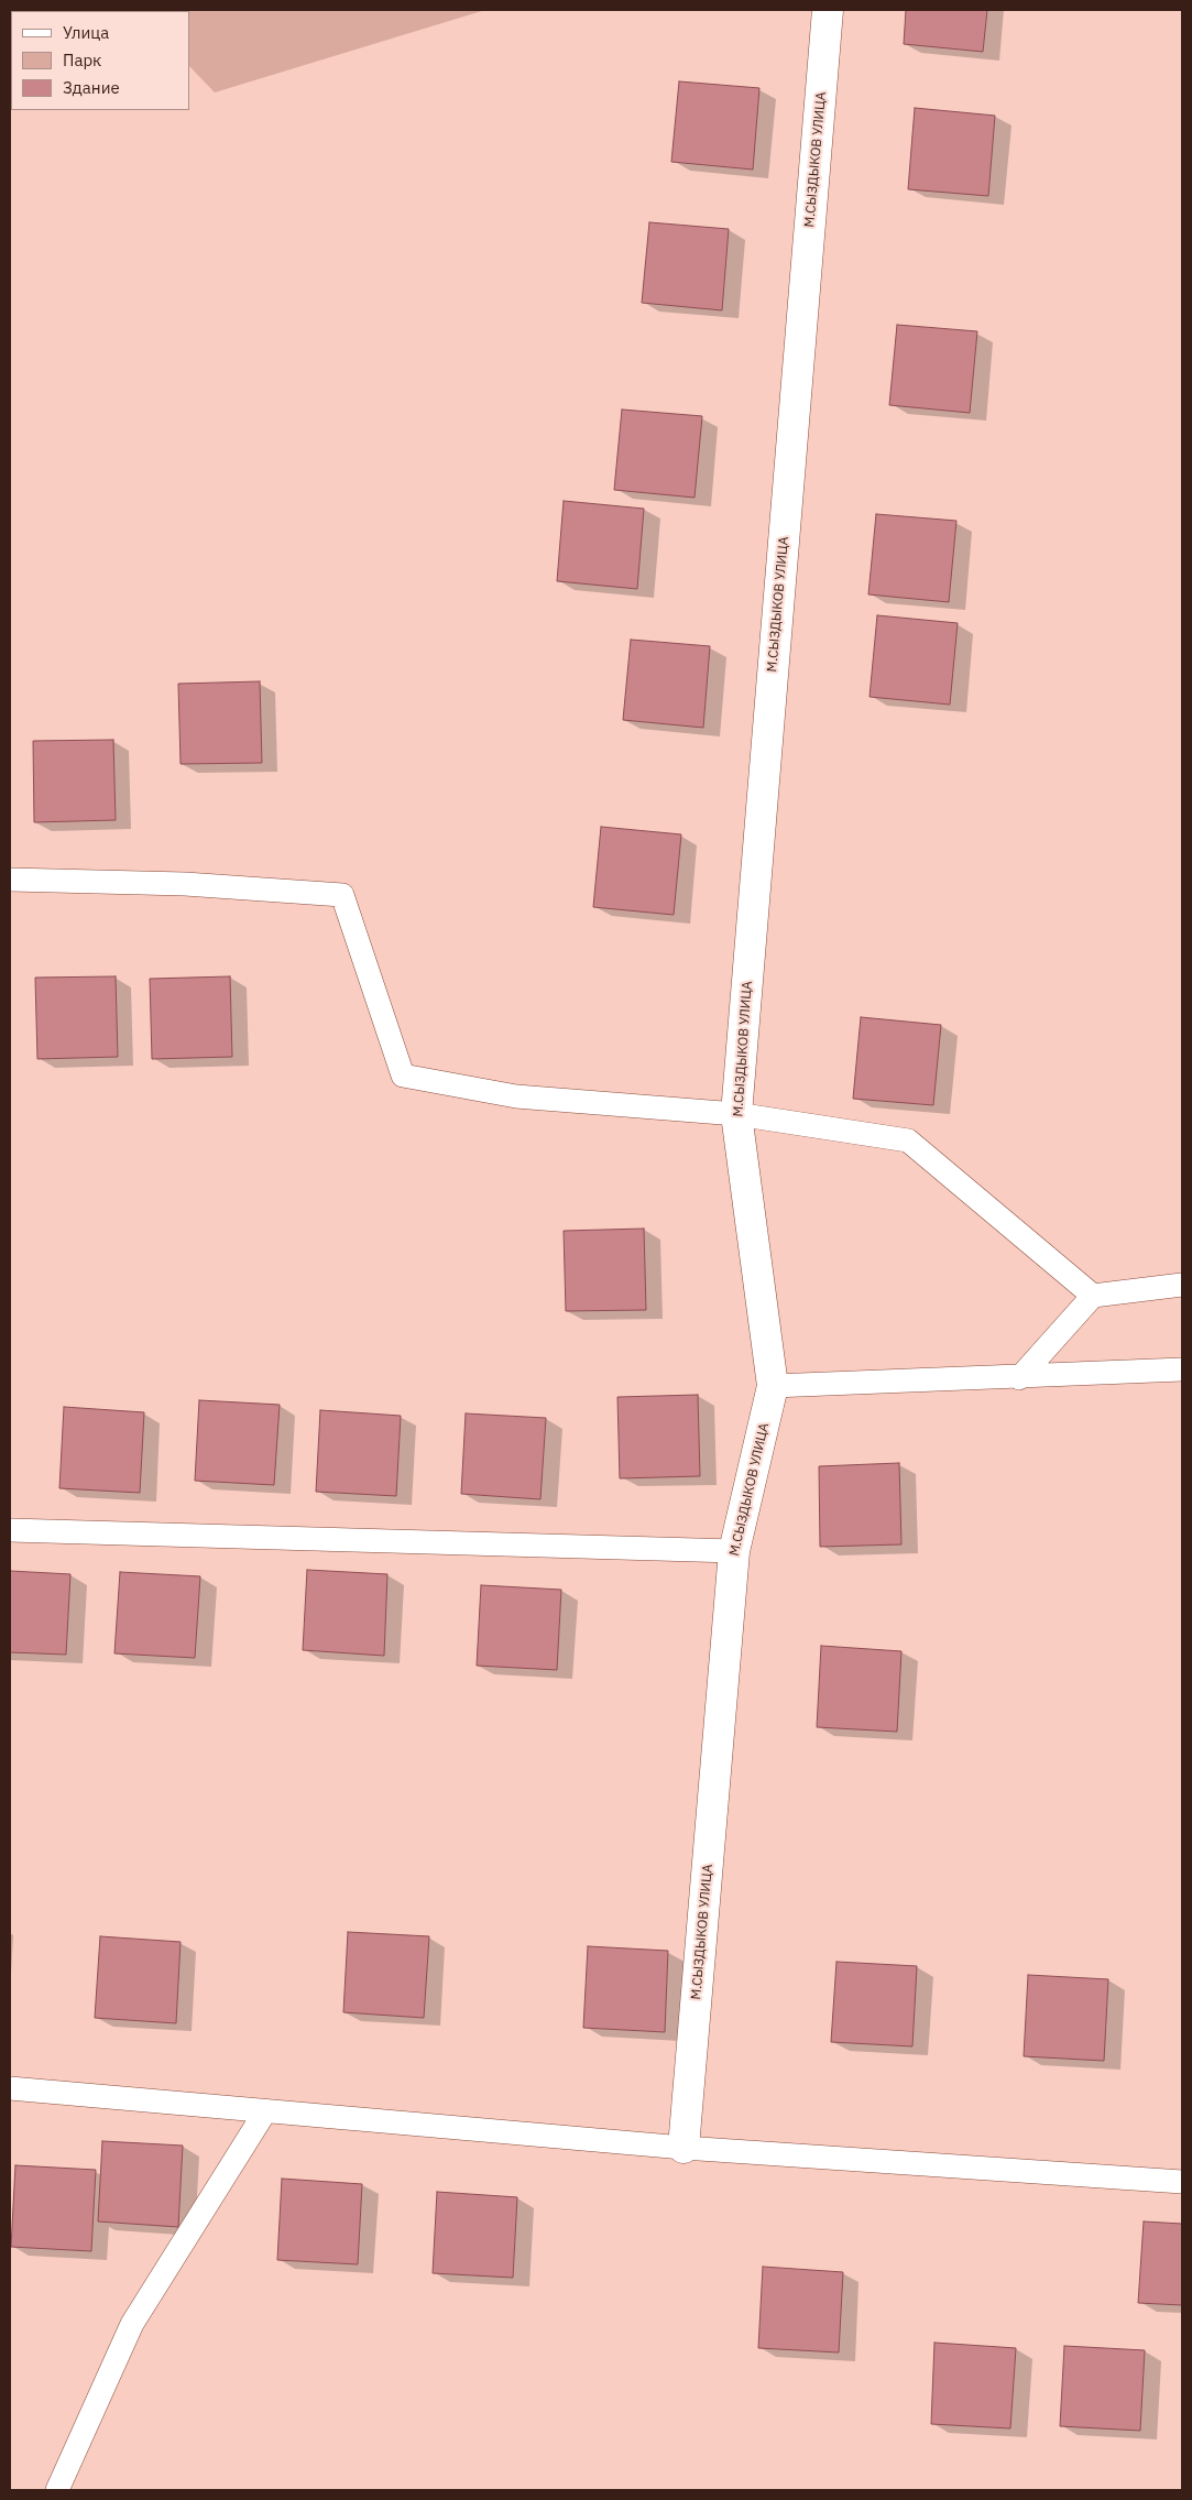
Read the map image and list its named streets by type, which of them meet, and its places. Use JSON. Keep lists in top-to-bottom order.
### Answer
{
  "streets": {
    "street": ["М.СЫЗДЫКОВ УЛИЦА"]
  },
  "legend": ["Улица", "Парк", "Здание"]
}
